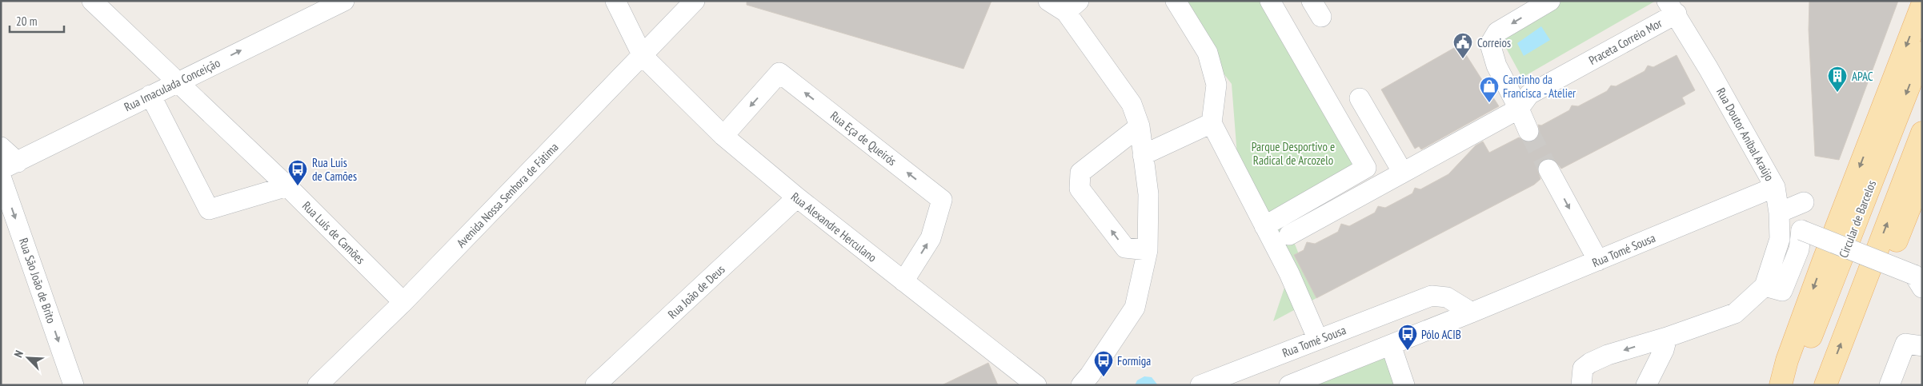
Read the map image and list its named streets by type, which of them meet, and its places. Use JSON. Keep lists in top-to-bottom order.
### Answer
{
  "streets": {
    "main road": ["Circular de Barcelos"],
    "street": [
      "Praceta Correio Mor",
      "Rua Imaculada Conceição",
      "Rua Doutor Aníbal Araújo",
      "Rua Eça de Queirós",
      "Avenida Nossa Senhora de Fátima",
      "Rua Alexandre Herculano",
      "Rua Luís de Camões",
      "Rua Tomé Sousa",
      "Rua São João de Brito",
      "Rua João de Deus"
    ]
  },
  "crossings": [
    ["Praceta Correio Mor", "Rua Doutor Aníbal Araújo"],
    ["Rua Imaculada Conceição", "Rua Luís de Camões"],
    ["Rua Doutor Aníbal Araújo", "Rua Tomé Sousa"],
    ["Rua Eça de Queirós", "Rua Alexandre Herculano"],
    ["Avenida Nossa Senhora de Fátima", "Rua Alexandre Herculano"],
    ["Avenida Nossa Senhora de Fátima", "Rua Luís de Camões"],
    ["Rua Alexandre Herculano", "Rua João de Deus"]
  ],
  "one_way": ["Rua Imaculada Conceição", "Rua São João de Brito"],
  "parks": ["Parque Desportivo e Radical de Arcozelo"],
  "places": {
    "public building": ["Correios"],
    "building": ["APAC"],
    "shop": ["Cantinho da Francisca - Atelier"],
    "bus stop": ["Rua Luis de Camões", "Pólo ACIB", "Formiga"]
  },
  "scale_bar": "20 m",
  "north": "top left"
}
